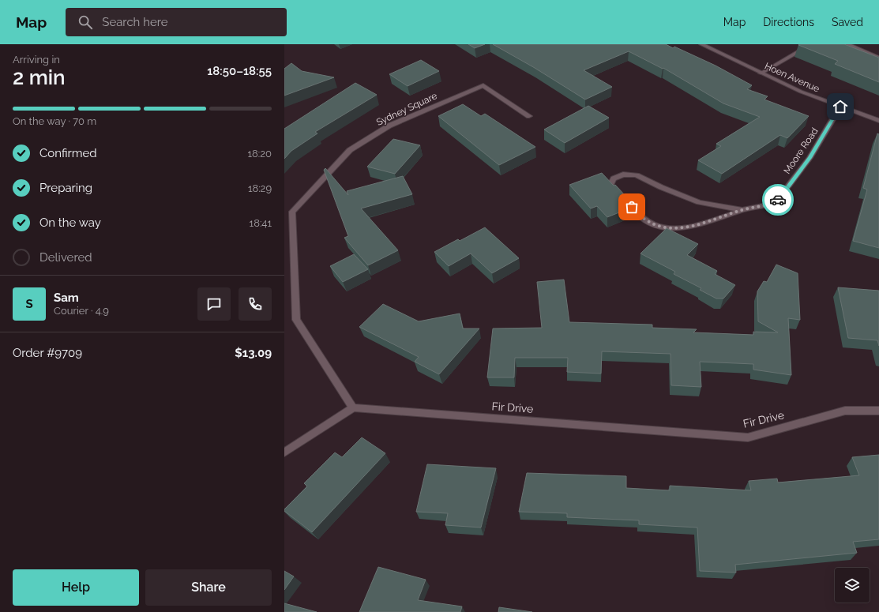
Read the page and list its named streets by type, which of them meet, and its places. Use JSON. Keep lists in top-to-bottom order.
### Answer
{
  "streets": {
    "street": [
      "Hoen Avenue",
      "Sydney Square",
      "Moore Road",
      "Fir Drive"
    ]
  },
  "crossings": [
    ["Hoen Avenue", "Moore Road"],
    ["Sydney Square", "Fir Drive"]
  ],
  "page": {
    "header": "Map",
    "search": "Search here",
    "nav": ["Map", "Directions", "Saved"],
    "heading": ["2 min", "Arriving in", "18:50–18:55"],
    "panel": [
      "Sam",
      "Courier · 4.9",
      "Order #9709",
      "$13.09"
    ],
    "bar": "On the way · 70 m",
    "list": [
      ["Confirmed", "18:20"],
      ["Preparing", "18:29"],
      ["On the way", "18:41"],
      "Delivered"
    ],
    "round": "S",
    "buttons": ["Help", "Share"]
  }
}
